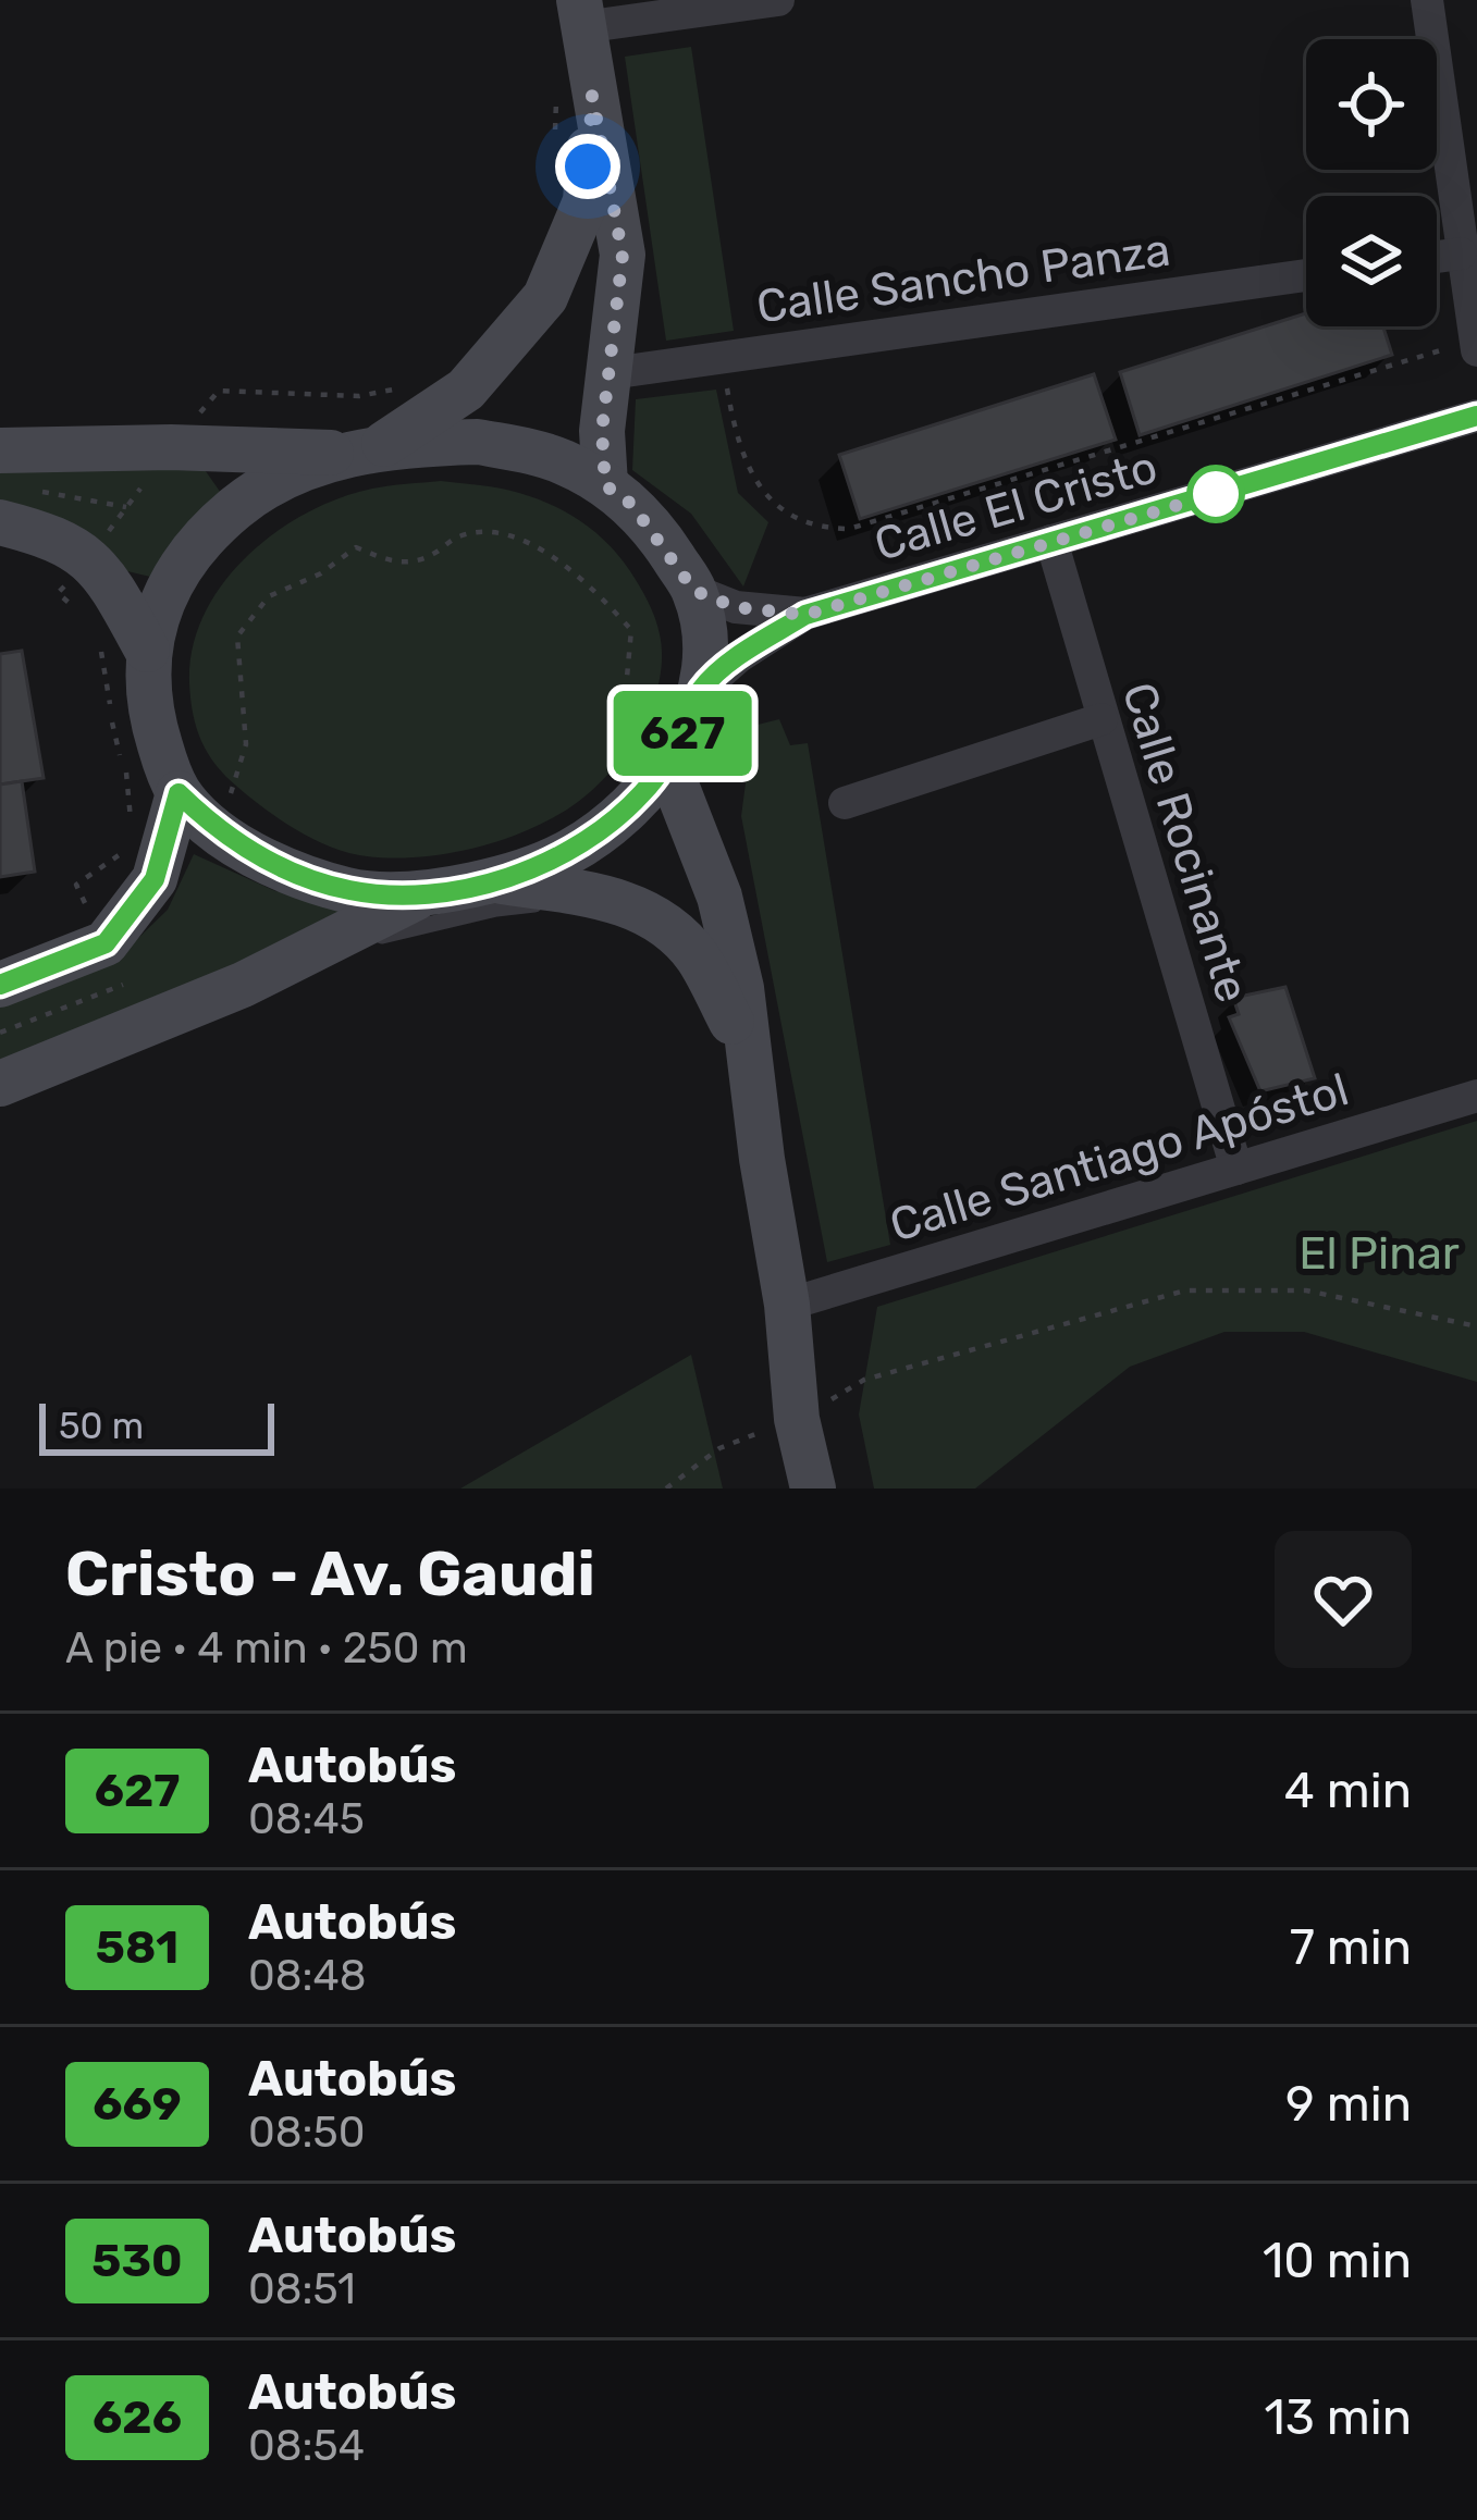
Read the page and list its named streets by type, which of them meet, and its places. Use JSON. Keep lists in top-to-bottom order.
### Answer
{
  "streets": {
    "street": [
      "Calle Sancho Panza",
      "Calle El Cristo",
      "Calle Rocinante",
      "Calle Santiago Apóstol"
    ]
  },
  "crossings": [
    ["Calle El Cristo", "Calle Rocinante"],
    ["Calle Rocinante", "Calle Santiago Apóstol"]
  ],
  "parks": ["El Pinar"],
  "lines": ["bus line 627"],
  "scale_bar": "50 m",
  "page": {
    "on_map": "627",
    "scale": "50 m",
    "heading": ["Cristo - Av. Gaudi", "A pie · 4 min · 250 m"],
    "list": [
      {
        "mark": "627",
        "name": "Autobús",
        "note": "08:45",
        "value": "4 min"
      },
      {
        "mark": "581",
        "name": "Autobús",
        "note": "08:48",
        "value": "7 min"
      },
      {
        "mark": "669",
        "name": "Autobús",
        "note": "08:50",
        "value": "9 min"
      },
      {
        "mark": "530",
        "name": "Autobús",
        "note": "08:51",
        "value": "10 min"
      },
      {
        "mark": "626",
        "name": "Autobús",
        "note": "08:54",
        "value": "13 min"
      }
    ]
  }
}
